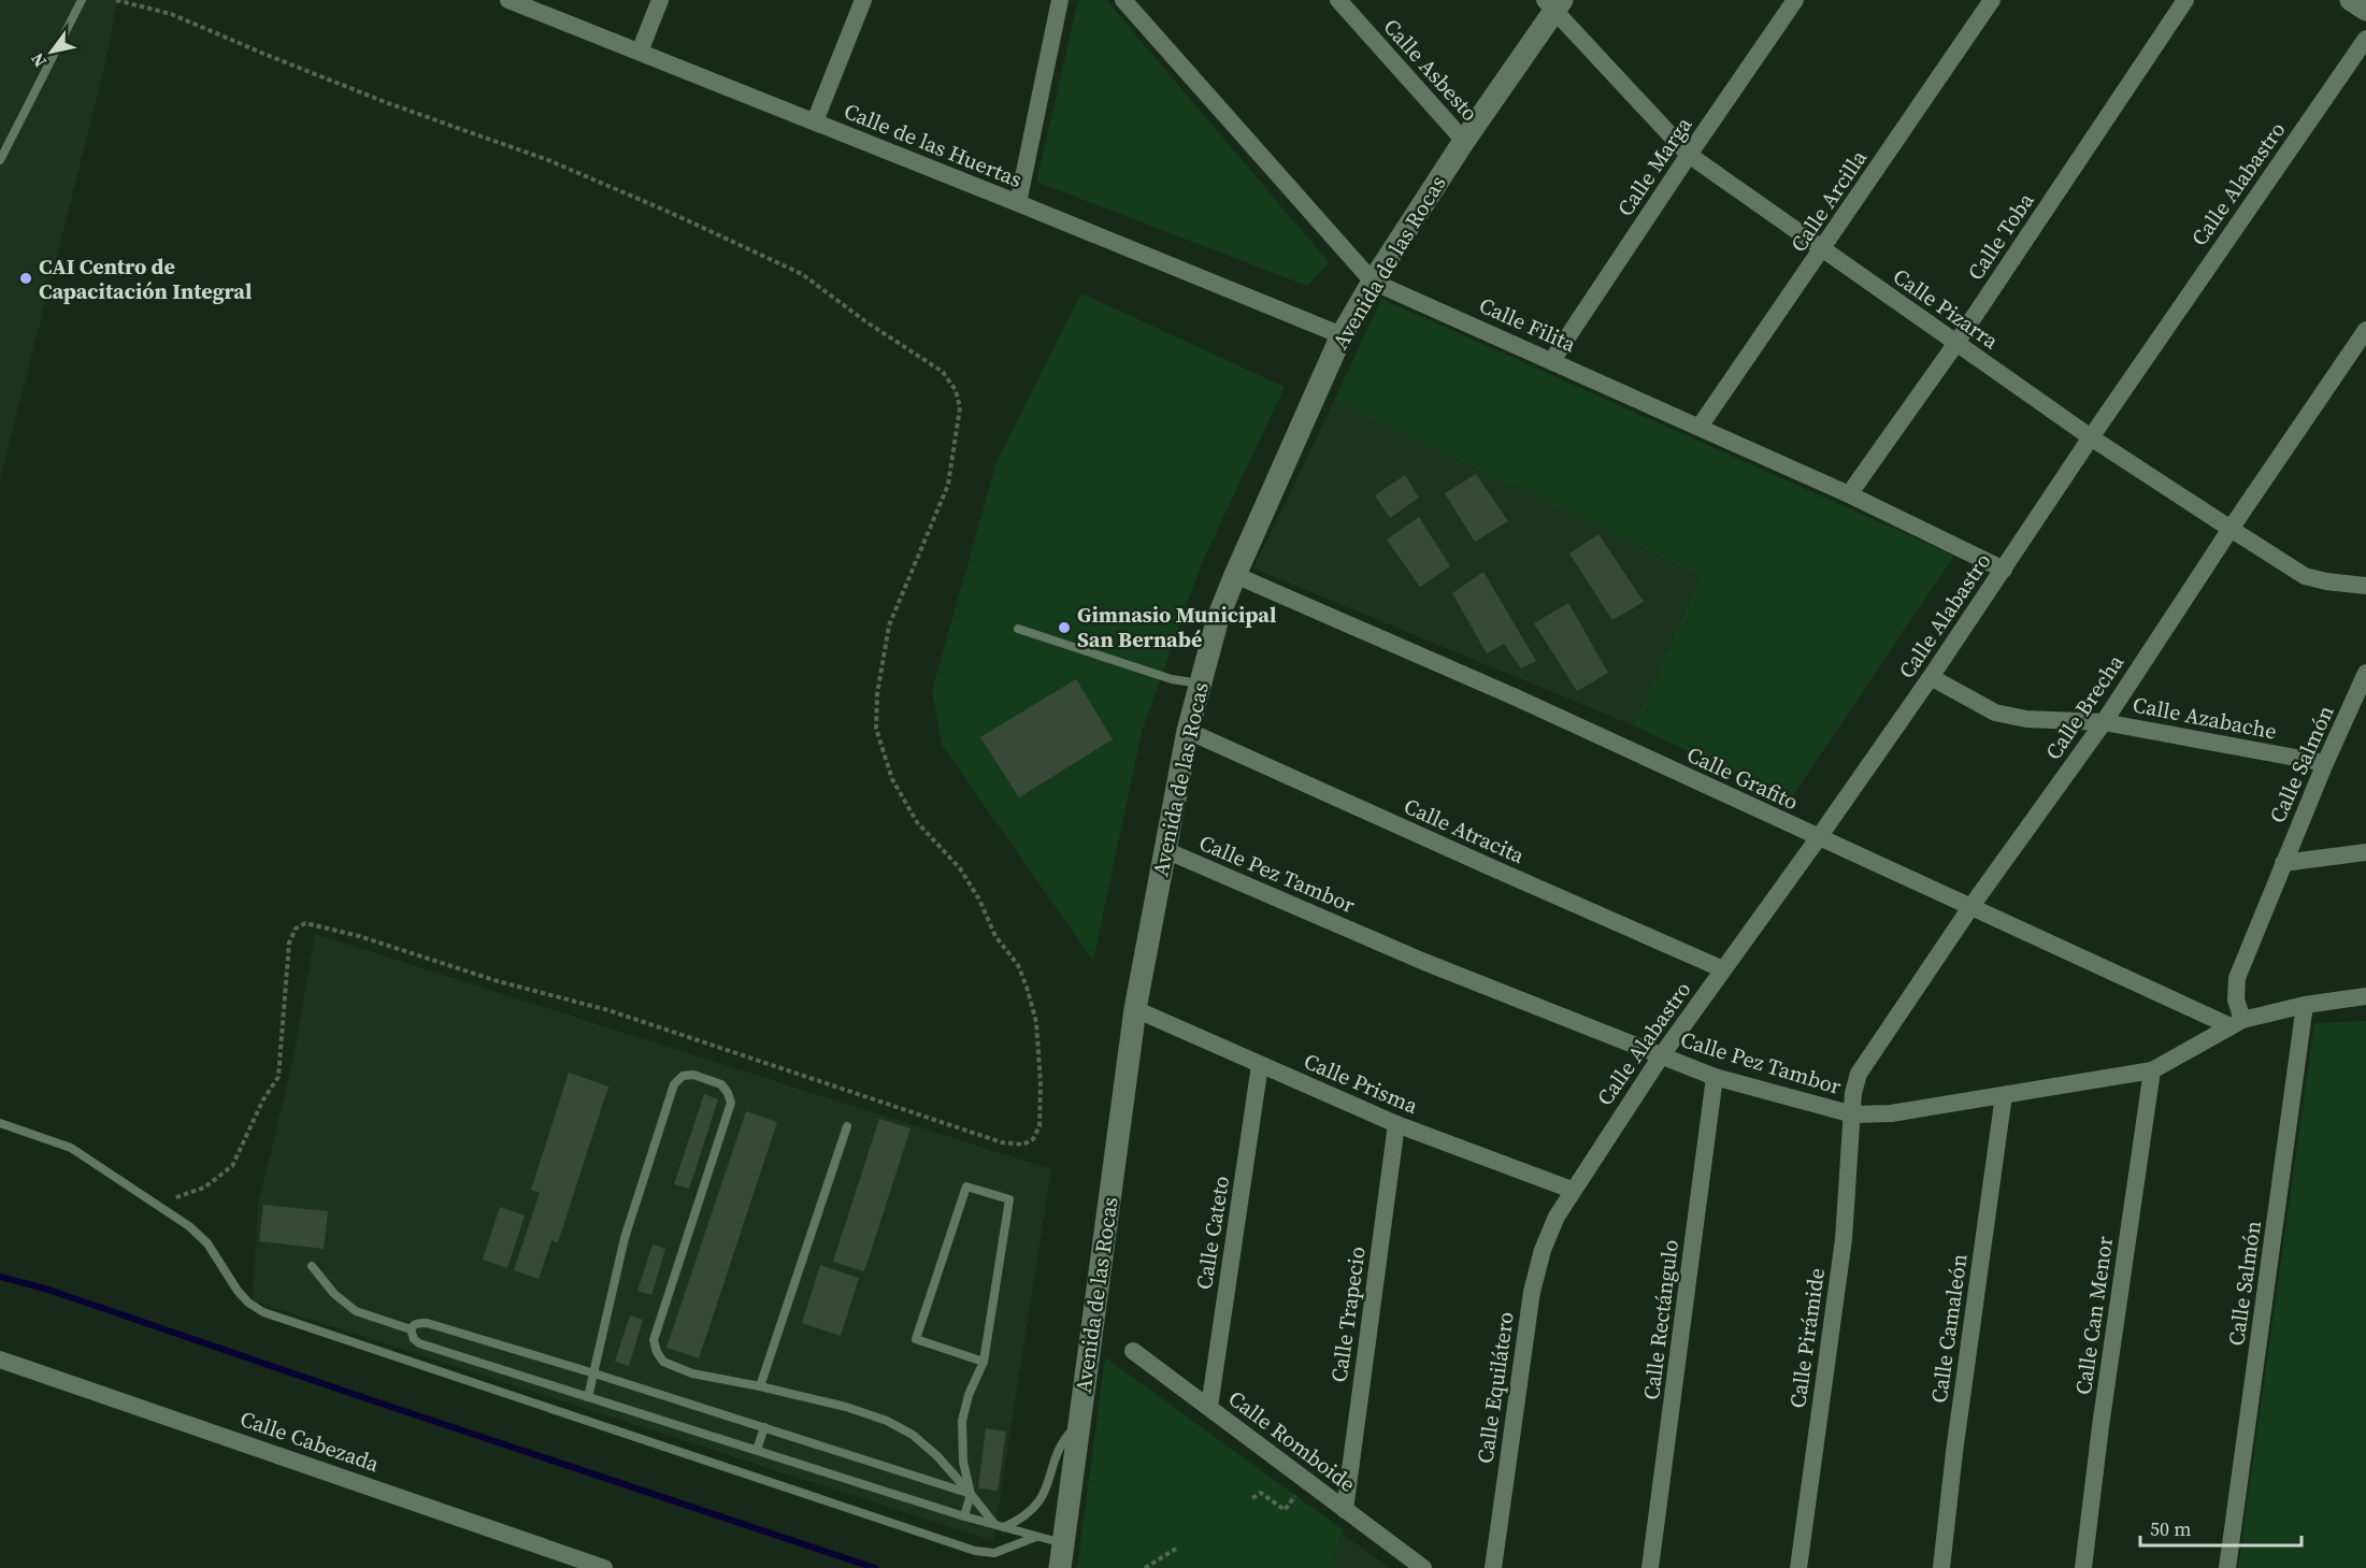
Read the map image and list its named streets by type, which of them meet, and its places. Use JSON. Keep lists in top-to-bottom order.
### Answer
{
  "streets": {
    "street": [
      "Calle Asbesto",
      "Calle de las Huertas",
      "Calle Marga",
      "Calle Alabastro",
      "Calle Arcilla",
      "Calle Toba",
      "Avenida de las Rocas",
      "Calle Pizarra",
      "Calle Filita",
      "Calle Brecha",
      "Calle Azabache",
      "Calle Salmón",
      "Calle Grafito",
      "Calle Atracita",
      "Calle Pez Tambor",
      "Calle Prisma",
      "Calle Cateto",
      "Calle Trapecio",
      "Calle Can Menor",
      "Calle Rectángulo",
      "Calle Camaleón",
      "Calle Pirámide",
      "Calle Equilátero",
      "Calle Cabezada",
      "Calle Romboide"
    ]
  },
  "crossings": [
    ["Calle Asbesto", "Avenida de las Rocas"],
    ["Calle de las Huertas", "Avenida de las Rocas"],
    ["Calle Marga", "Calle Pizarra"],
    ["Calle Marga", "Calle Filita"],
    ["Calle Alabastro", "Calle Pizarra"],
    ["Calle Alabastro", "Calle Filita"],
    ["Calle Alabastro", "Calle Azabache"],
    ["Calle Alabastro", "Calle Grafito"],
    ["Calle Alabastro", "Calle Atracita"],
    ["Calle Alabastro", "Calle Pez Tambor"],
    ["Calle Alabastro", "Calle Prisma"],
    ["Calle Alabastro", "Calle Equilátero"],
    ["Calle Arcilla", "Calle Pizarra"],
    ["Calle Arcilla", "Calle Filita"],
    ["Calle Toba", "Calle Pizarra"],
    ["Calle Toba", "Calle Filita"],
    ["Avenida de las Rocas", "Calle Pizarra"],
    ["Avenida de las Rocas", "Calle Filita"],
    ["Avenida de las Rocas", "Calle Grafito"],
    ["Avenida de las Rocas", "Calle Atracita"],
    ["Avenida de las Rocas", "Calle Pez Tambor"],
    ["Avenida de las Rocas", "Calle Prisma"],
    ["Calle Pizarra", "Calle Brecha"],
    ["Calle Brecha", "Calle Azabache"],
    ["Calle Brecha", "Calle Grafito"],
    ["Calle Brecha", "Calle Pez Tambor"],
    ["Calle Brecha", "Calle Pirámide"],
    ["Calle Azabache", "Calle Salmón"],
    ["Calle Salmón", "Calle Grafito"],
    ["Calle Salmón", "Calle Pez Tambor"],
    ["Calle Grafito", "Calle Pez Tambor"],
    ["Calle Pez Tambor", "Calle Can Menor"],
    ["Calle Pez Tambor", "Calle Rectángulo"],
    ["Calle Pez Tambor", "Calle Camaleón"],
    ["Calle Pez Tambor", "Calle Pirámide"],
    ["Calle Prisma", "Calle Cateto"],
    ["Calle Prisma", "Calle Trapecio"],
    ["Calle Cateto", "Calle Romboide"],
    ["Calle Trapecio", "Calle Romboide"]
  ],
  "places": ["CAI Centro de Capacitación Integral", "Gimnasio Municipal San Bernabé"],
  "scale_bar": "50 m",
  "north": "bottom left"
}
